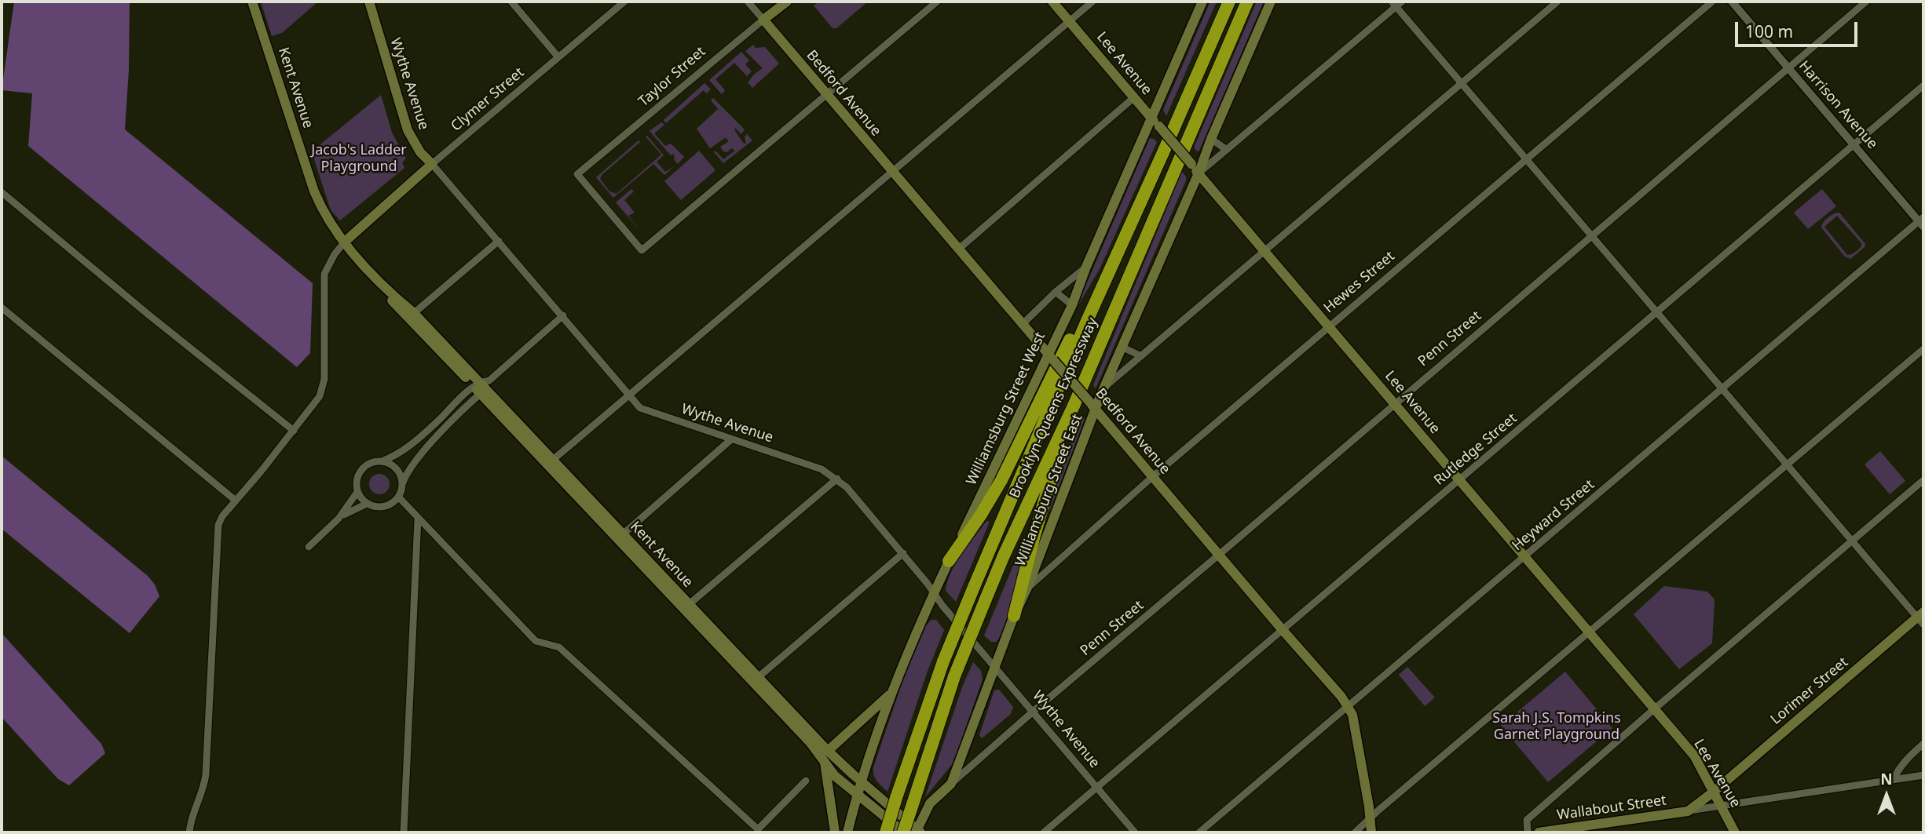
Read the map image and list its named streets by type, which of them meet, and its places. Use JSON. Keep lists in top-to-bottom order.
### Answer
{
  "streets": {
    "highway": ["Brooklyn-Queens Expressway"],
    "main road": [
      "Lee Avenue",
      "Taylor Street",
      "Wythe Avenue",
      "Kent Avenue",
      "Bedford Avenue",
      "Clymer Street",
      "Williamsburg Street West",
      "Williamsburg Street East",
      "Lorimer Street",
      "Wallabout Street"
    ],
    "street": [
      "Harrison Avenue",
      "Hewes Street",
      "Penn Street",
      "Rutledge Street",
      "Heyward Street"
    ]
  },
  "crossings": [
    ["Lee Avenue", "Hewes Street"],
    ["Lee Avenue", "Penn Street"],
    ["Lee Avenue", "Williamsburg Street West"],
    ["Lee Avenue", "Rutledge Street"],
    ["Lee Avenue", "Williamsburg Street East"],
    ["Lee Avenue", "Heyward Street"],
    ["Lee Avenue", "Lorimer Street"],
    ["Lee Avenue", "Wallabout Street"],
    ["Taylor Street", "Bedford Avenue"],
    ["Wythe Avenue", "Clymer Street"],
    ["Wythe Avenue", "Penn Street"],
    ["Wythe Avenue", "Williamsburg Street West"],
    ["Wythe Avenue", "Rutledge Street"],
    ["Wythe Avenue", "Williamsburg Street East"],
    ["Kent Avenue", "Clymer Street"],
    ["Kent Avenue", "Brooklyn-Queens Expressway"],
    ["Kent Avenue", "Williamsburg Street West"],
    ["Kent Avenue", "Williamsburg Street East"],
    ["Bedford Avenue", "Hewes Street"],
    ["Bedford Avenue", "Penn Street"],
    ["Bedford Avenue", "Williamsburg Street West"],
    ["Bedford Avenue", "Rutledge Street"],
    ["Bedford Avenue", "Williamsburg Street East"],
    ["Bedford Avenue", "Heyward Street"],
    ["Harrison Avenue", "Penn Street"],
    ["Harrison Avenue", "Rutledge Street"],
    ["Harrison Avenue", "Heyward Street"],
    ["Hewes Street", "Williamsburg Street East"],
    ["Penn Street", "Williamsburg Street East"],
    ["Lorimer Street", "Wallabout Street"]
  ],
  "parks": ["Jacob's Ladder Playground", "Sarah J.S. Tompkins Garnet Playground"],
  "scale_bar": "100 m",
  "north": "top"
}
